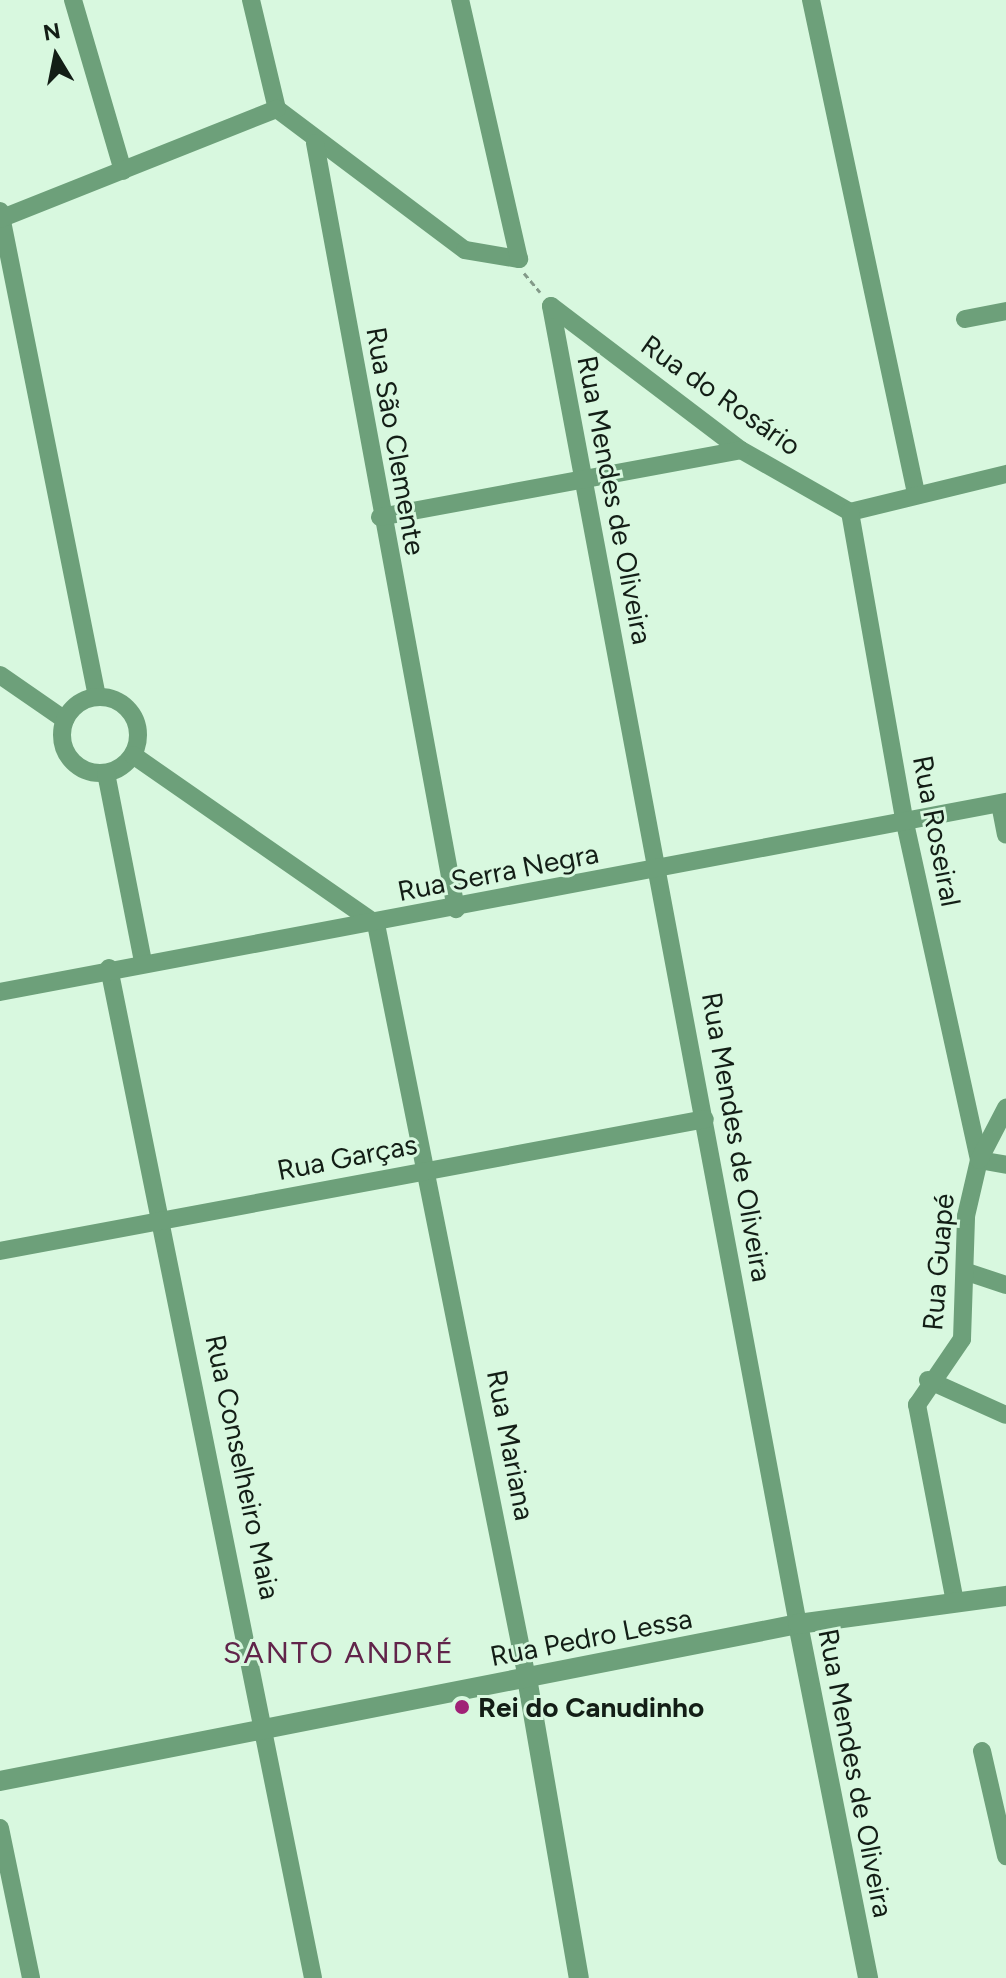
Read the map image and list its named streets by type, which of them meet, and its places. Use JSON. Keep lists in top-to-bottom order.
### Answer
{
  "streets": {
    "street": [
      "Rua do Rosário",
      "Rua São Clemente",
      "Rua Mendes de Oliveira",
      "Rua Roseiral",
      "Rua Serra Negra",
      "Rua Garças",
      "Rua Guapé",
      "Rua Mariana",
      "Rua Conselheiro Maia",
      "Rua Pedro Lessa"
    ]
  },
  "crossings": [
    ["Rua do Rosário", "Rua Mendes de Oliveira"],
    ["Rua do Rosário", "Rua Roseiral"],
    ["Rua São Clemente", "Rua Serra Negra"],
    ["Rua Mendes de Oliveira", "Rua Serra Negra"],
    ["Rua Mendes de Oliveira", "Rua Garças"],
    ["Rua Mendes de Oliveira", "Rua Pedro Lessa"],
    ["Rua Roseiral", "Rua Serra Negra"],
    ["Rua Roseiral", "Rua Guapé"],
    ["Rua Serra Negra", "Rua Mariana"],
    ["Rua Serra Negra", "Rua Conselheiro Maia"],
    ["Rua Garças", "Rua Mariana"],
    ["Rua Garças", "Rua Conselheiro Maia"],
    ["Rua Guapé", "Rua Pedro Lessa"],
    ["Rua Mariana", "Rua Pedro Lessa"],
    ["Rua Conselheiro Maia", "Rua Pedro Lessa"]
  ],
  "districts": ["SANTO ANDRÉ"],
  "places": ["Rei do Canudinho"],
  "north": "top"
}
